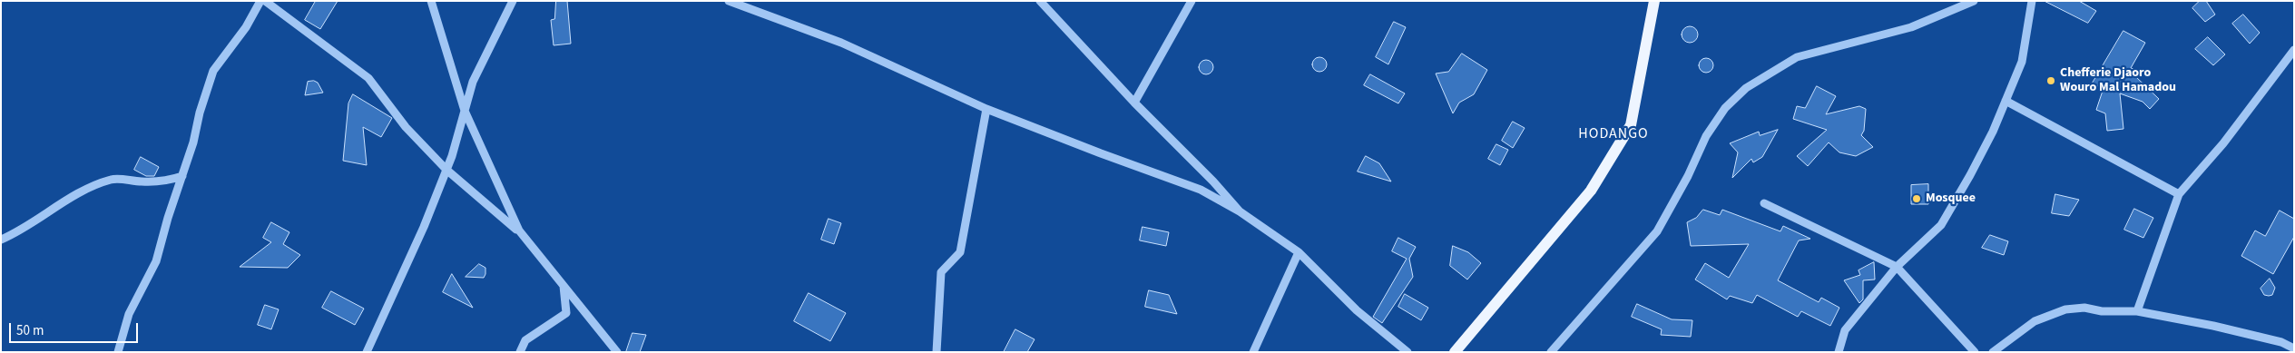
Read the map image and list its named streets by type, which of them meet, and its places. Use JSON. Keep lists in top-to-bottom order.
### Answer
{
  "districts": ["HODANGO"],
  "places": ["Chefferie Djaoro Wouro Mal Hamadou", "Mosquee"],
  "scale_bar": "50 m"
}
